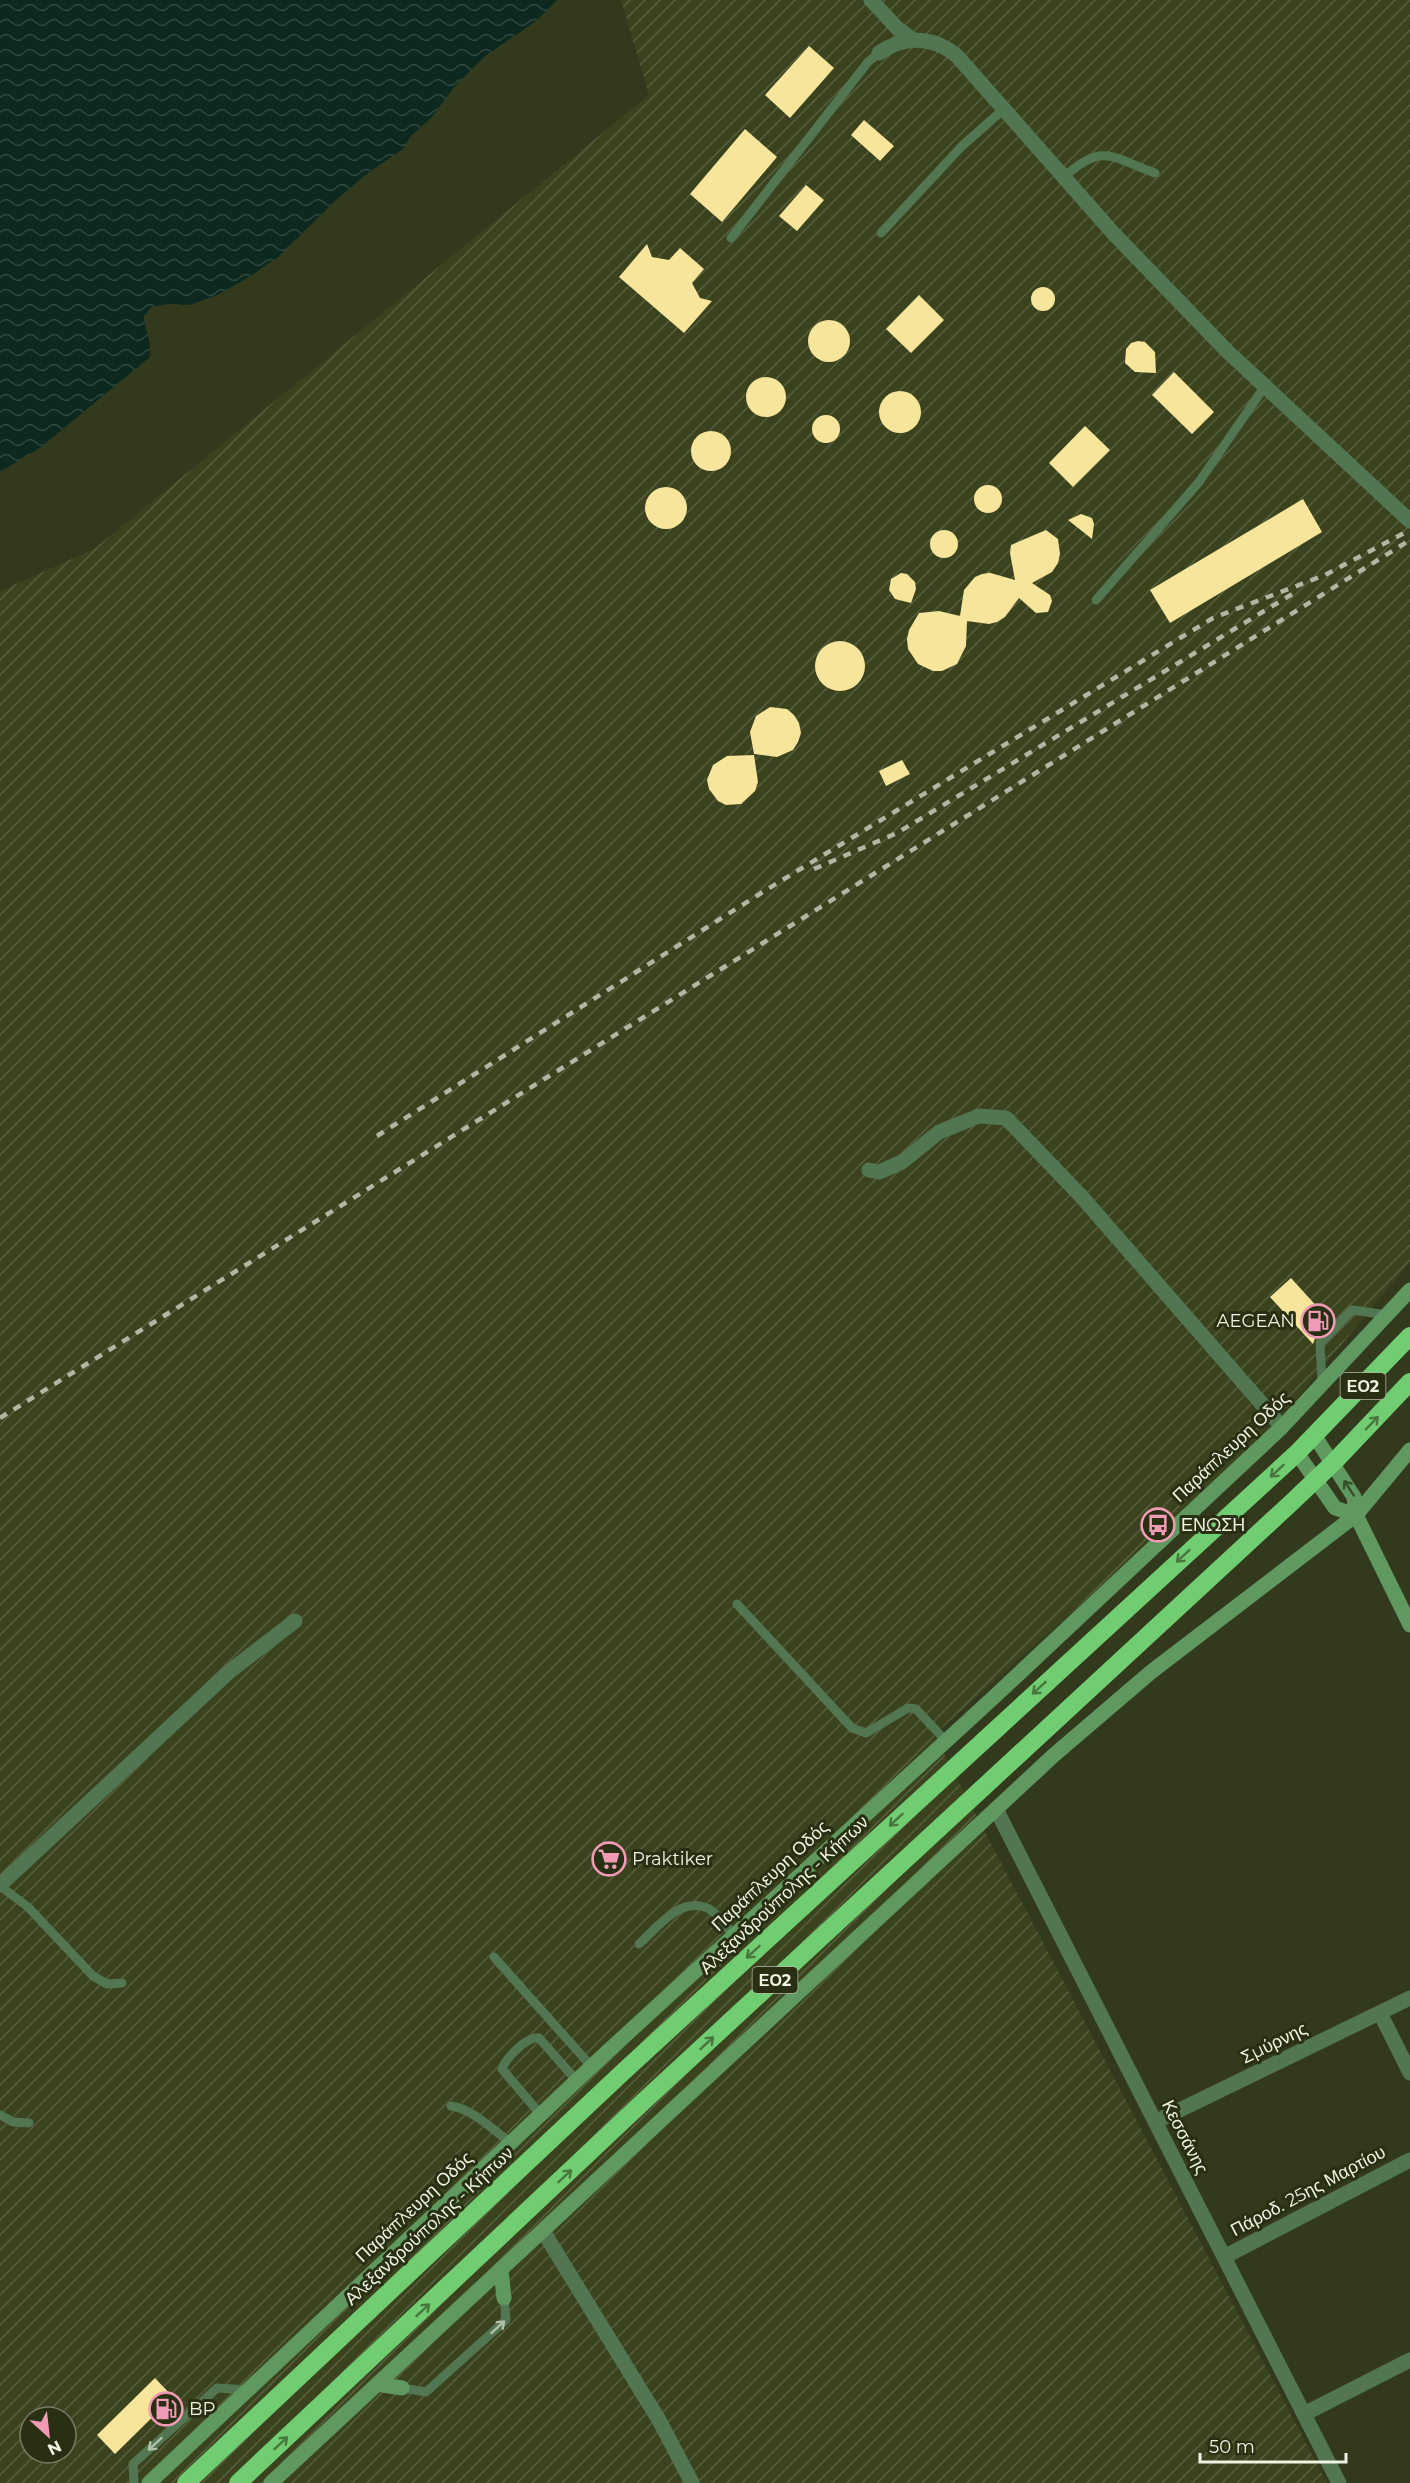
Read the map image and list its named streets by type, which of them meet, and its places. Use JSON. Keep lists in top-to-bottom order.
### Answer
{
  "streets": {
    "highway": ["ΕΟ2", "Αλεξανδρούπολης - Κήπων"],
    "street": [
      "Παράπλευρη Οδός",
      "Σμύρνης",
      "Κεσσάνης",
      "Πάροδ. 25ης Μαρτίου"
    ]
  },
  "crossings": [
    ["Σμύρνης", "Κεσσάνης"],
    ["Κεσσάνης", "Πάροδ. 25ης Μαρτίου"]
  ],
  "places": {
    "fuel station": ["AEGEAN", "BP"],
    "bus stop": ["ΕΝΩΣΗ"],
    "supermarket": ["Praktiker"]
  },
  "scale_bar": "50 m",
  "north": "bottom right"
}
